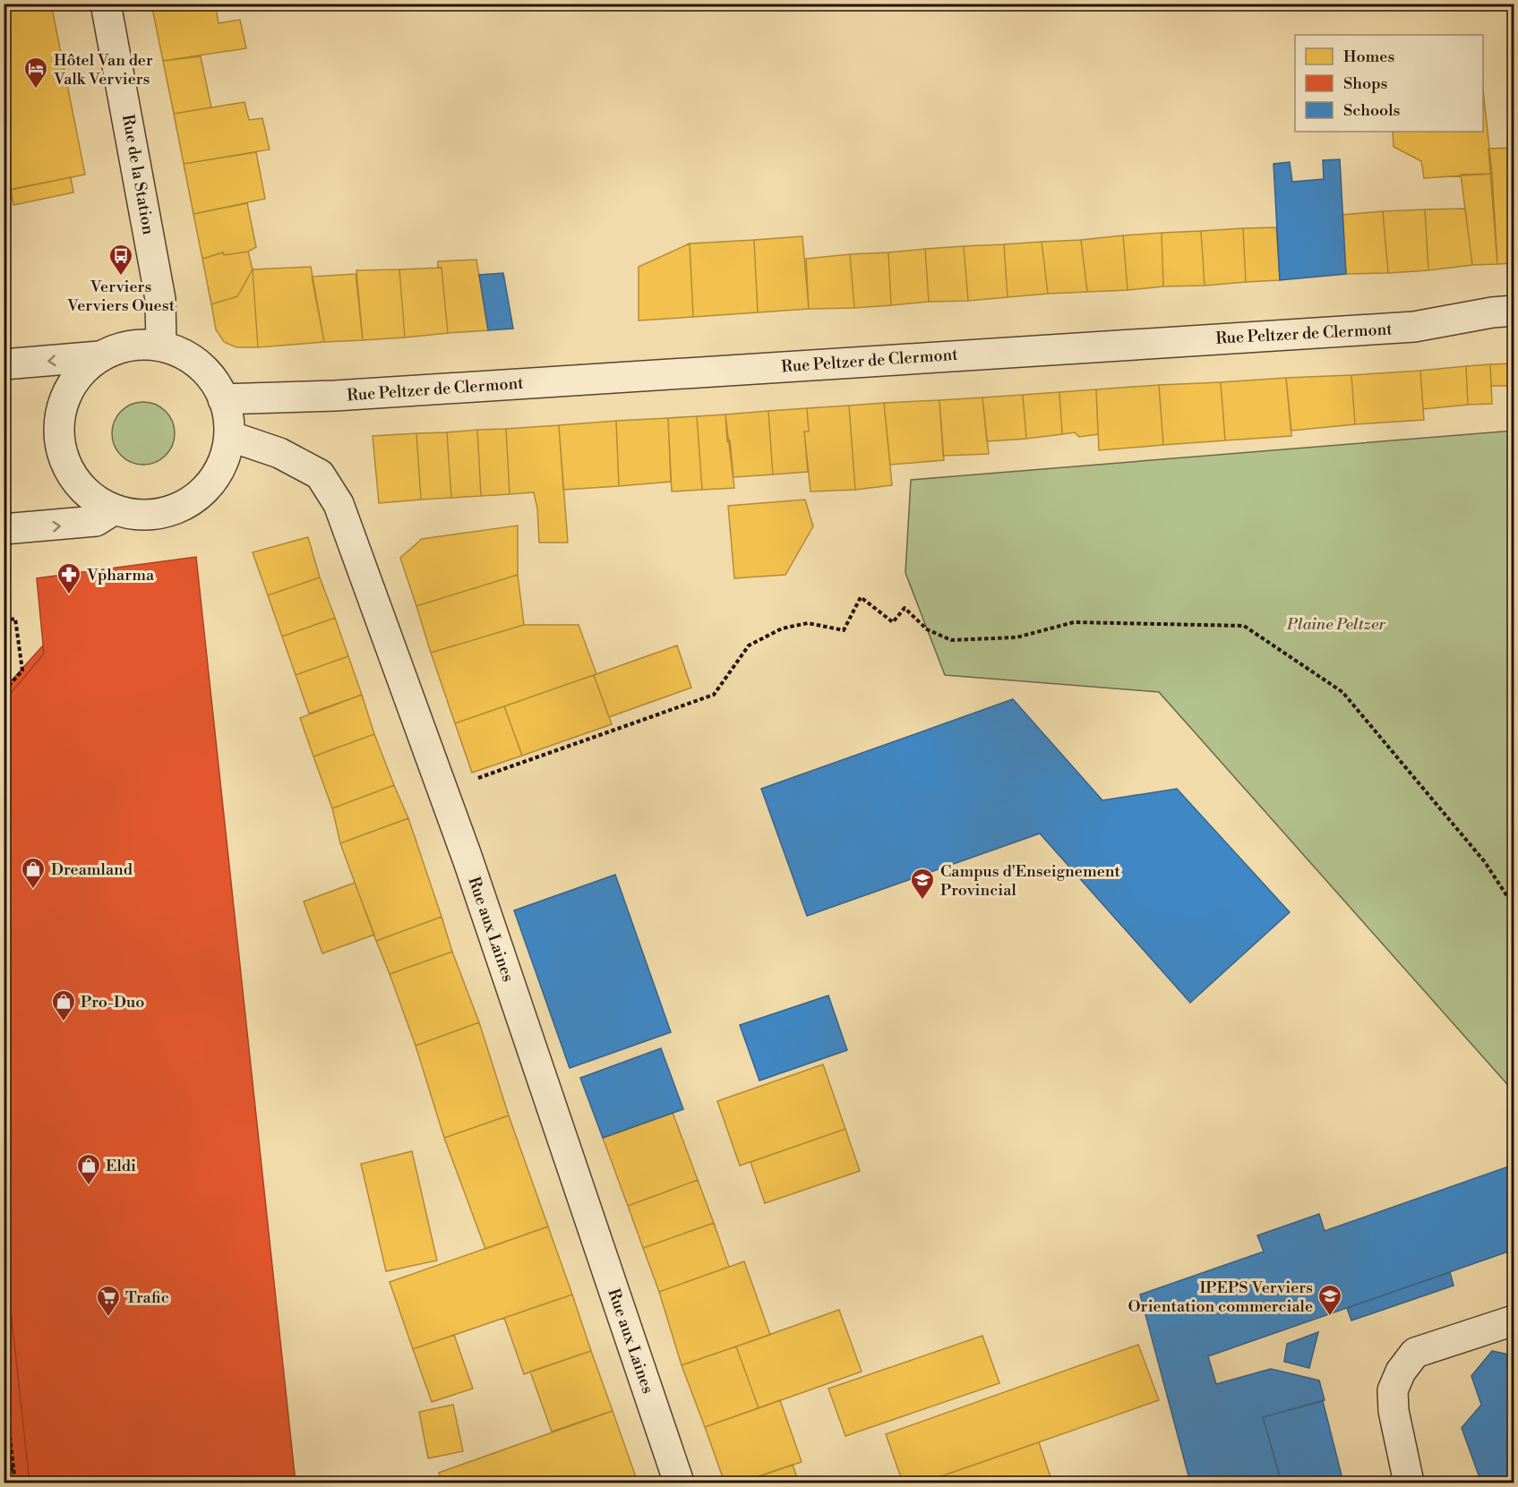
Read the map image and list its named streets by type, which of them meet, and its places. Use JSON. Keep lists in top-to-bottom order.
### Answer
{
  "streets": {
    "street": ["Rue de la Station", "Rue Peltzer de Clermont", "Rue aux Laines"]
  },
  "crossings": [
    ["Rue de la Station", "Rue Peltzer de Clermont"],
    ["Rue de la Station", "Rue aux Laines"],
    ["Rue Peltzer de Clermont", "Rue aux Laines"]
  ],
  "parks": ["Plaine Peltzer"],
  "places": {
    "hotel": ["Hôtel Van der Valk Verviers"],
    "bus stop": ["Verviers Verviers Ouest"],
    "pharmacy": ["Vpharma"],
    "shop": ["Dreamland", "Pro-Duo", "Eldi"],
    "school or university": ["Campus d'Enseignement Provincial", "IPEPS Verviers Orientation commerciale"],
    "supermarket": ["Trafic"]
  },
  "legend": ["Homes", "Shops", "Schools"]
}
